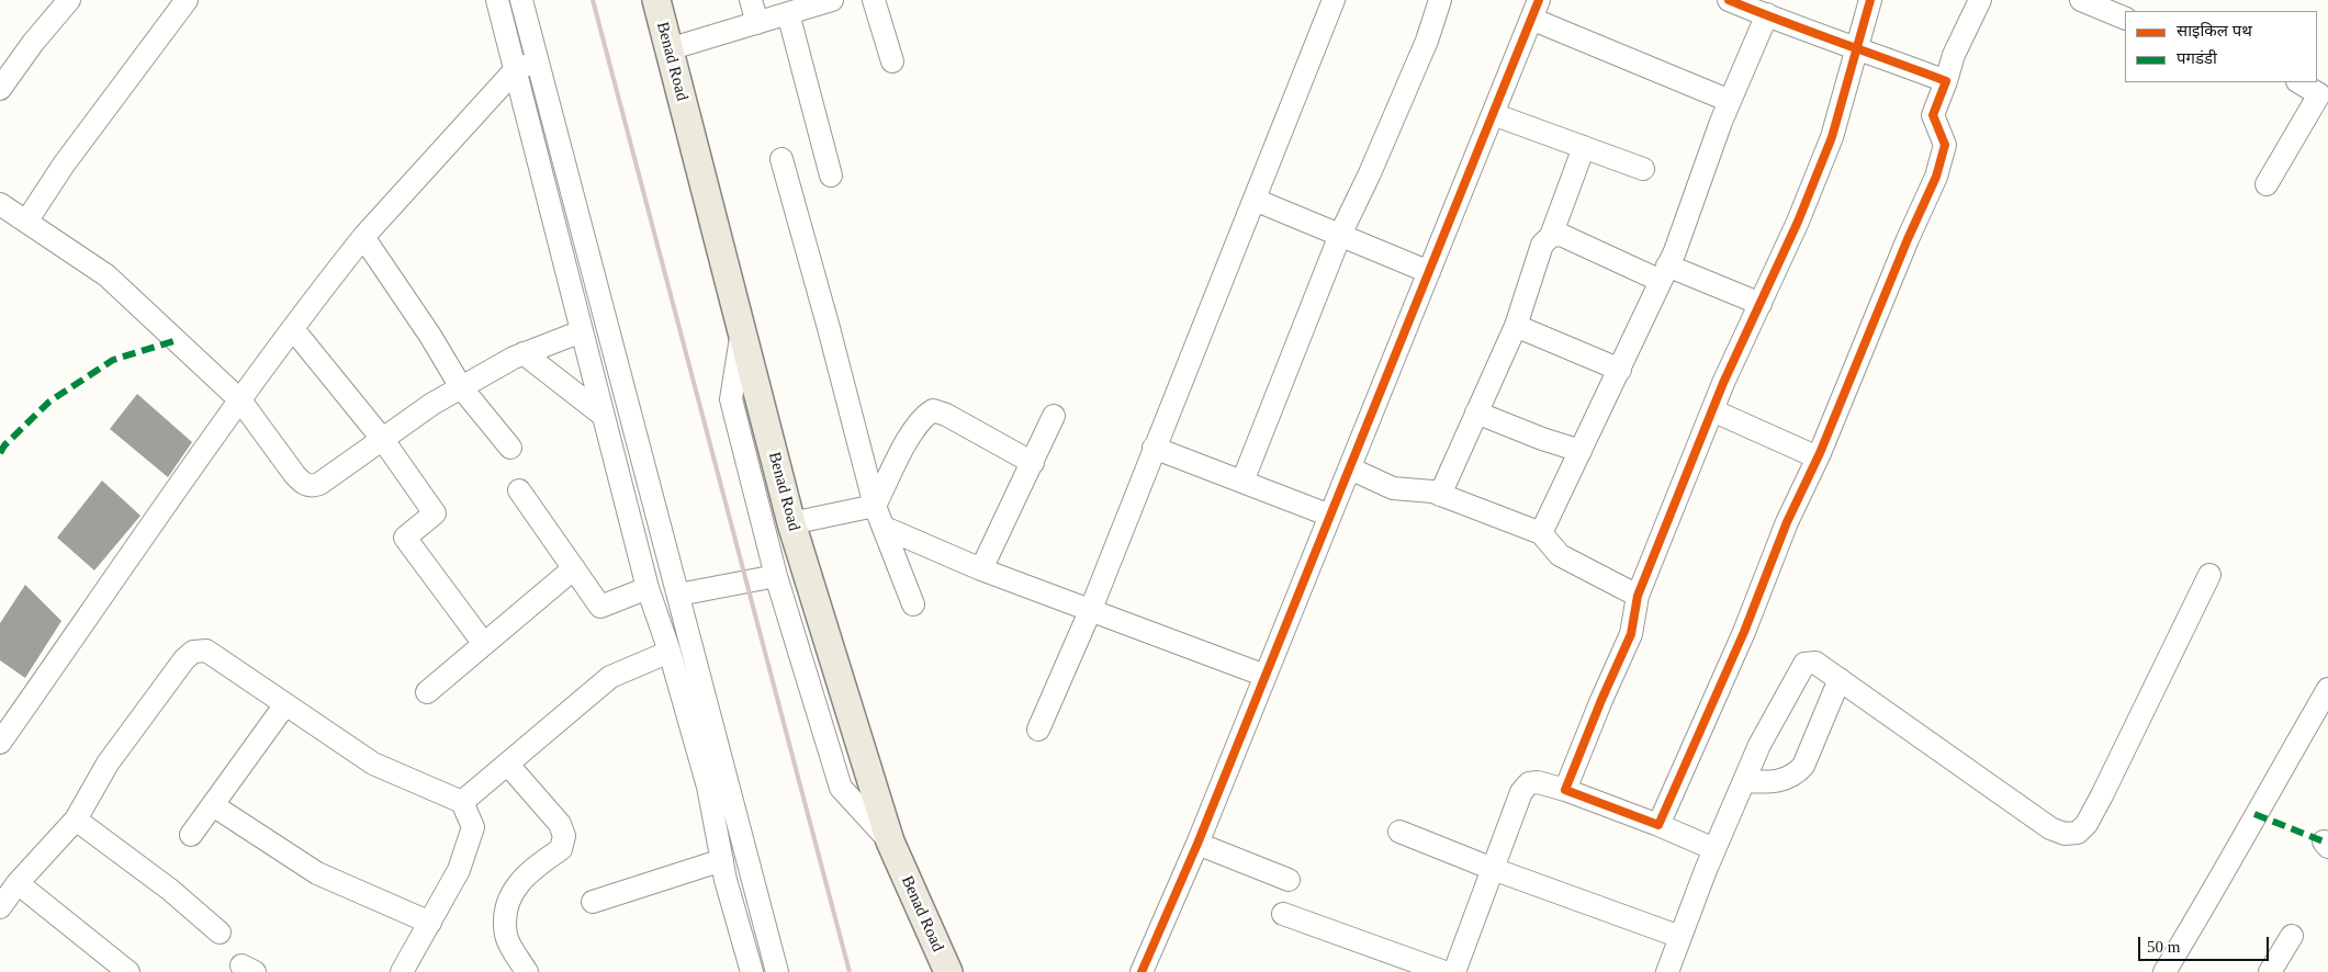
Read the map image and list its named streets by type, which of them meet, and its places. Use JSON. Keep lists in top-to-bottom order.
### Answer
{
  "streets": {
    "main road": ["Benad Road"]
  },
  "legend": ["साइकिल पथ", "पगडंडी"],
  "scale_bar": "50 m"
}
